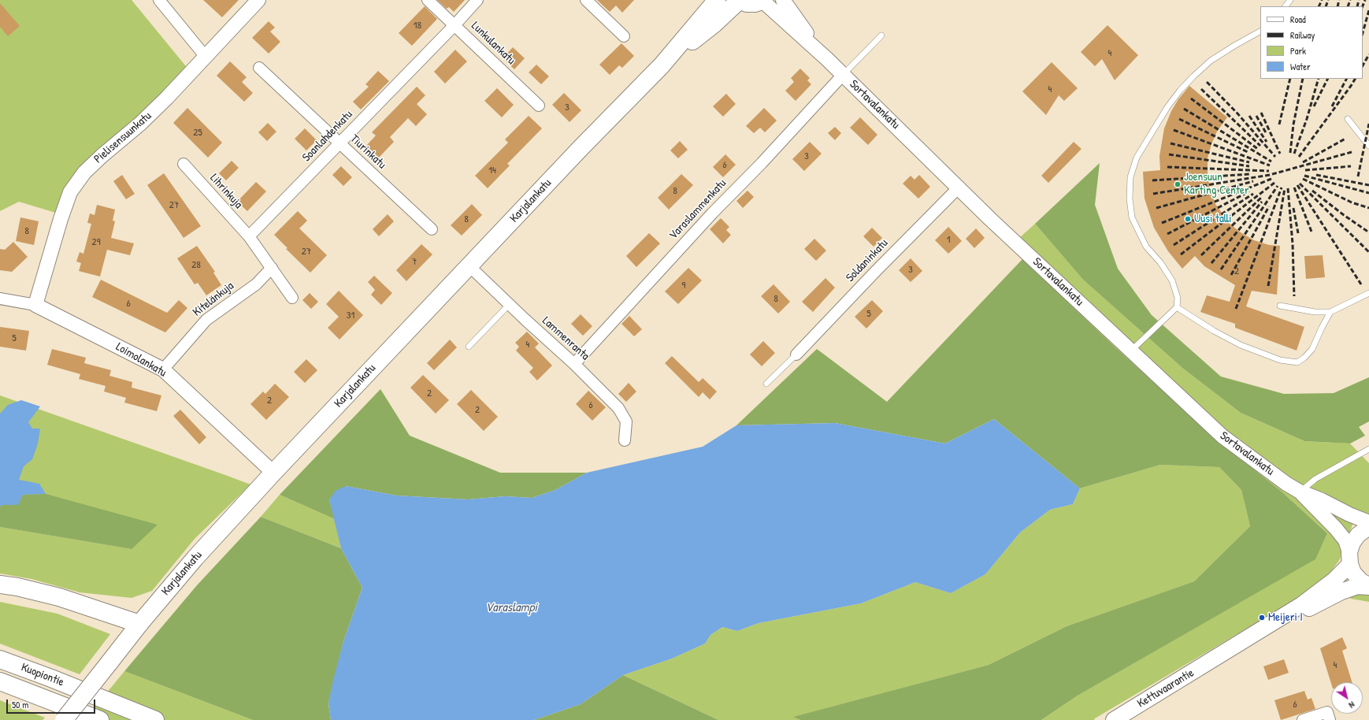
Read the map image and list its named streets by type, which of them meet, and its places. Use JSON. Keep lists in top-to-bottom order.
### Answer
{
  "streets": {
    "main road": ["Karjalankatu", "Kuopiontie", "Kettuvaarantie"],
    "street": [
      "Lunkulankatu",
      "Sortavalankatu",
      "Soanlahdenkatu",
      "Pielisensuunkatu",
      "Tiurinkatu",
      "Lihrinkuja",
      "Varaslammenkatu",
      "Soldaninkatu",
      "Kitelänkuja",
      "Lammenranta",
      "Loimolankatu"
    ]
  },
  "crossings": [
    ["Lunkulankatu", "Soanlahdenkatu"],
    ["Sortavalankatu", "Varaslammenkatu"],
    ["Sortavalankatu", "Soldaninkatu"],
    ["Sortavalankatu", "Kettuvaarantie"],
    ["Soanlahdenkatu", "Tiurinkatu"],
    ["Soanlahdenkatu", "Lihrinkuja"],
    ["Pielisensuunkatu", "Loimolankatu"],
    ["Karjalankatu", "Lammenranta"],
    ["Karjalankatu", "Loimolankatu"],
    ["Varaslammenkatu", "Lammenranta"],
    ["Kitelänkuja", "Loimolankatu"]
  ],
  "water": ["Varaslampi"],
  "places": ["Joensuun Karting Center", "Uusi talli", "Meijeri I"],
  "house_numbers": [
    "18",
    "4",
    "4",
    "3",
    "25",
    "3",
    "6",
    "14",
    "8",
    "27",
    "8",
    "8",
    "1",
    "29",
    "27",
    "7",
    "28",
    "3",
    "2",
    "9",
    "8",
    "6",
    "5",
    "31",
    "5",
    "4",
    "2",
    "2",
    "6",
    "2",
    "4",
    "6"
  ],
  "legend": [
    "Road",
    "Railway",
    "Park",
    "Water"
  ],
  "scale_bar": "50 m",
  "north": "bottom right"
}
